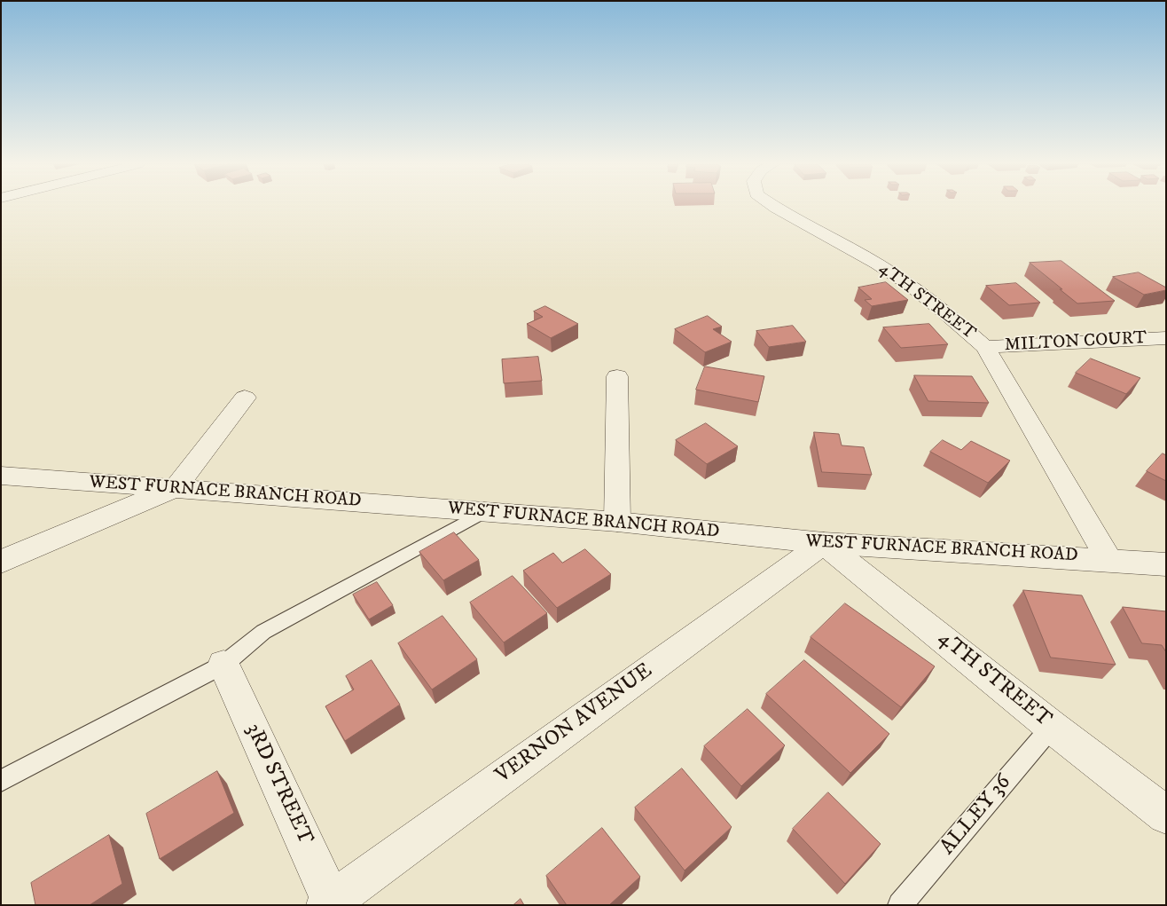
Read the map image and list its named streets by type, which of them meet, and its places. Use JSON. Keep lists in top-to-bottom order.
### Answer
{
  "streets": {
    "street": [
      "4TH STREET",
      "MILTON COURT",
      "WEST FURNACE BRANCH ROAD",
      "VERNON AVENUE",
      "3RD STREET"
    ],
    "lane": ["ALLEY 36"]
  },
  "crossings": [
    ["4TH STREET", "MILTON COURT"],
    ["4TH STREET", "WEST FURNACE BRANCH ROAD"],
    ["4TH STREET", "VERNON AVENUE"],
    ["4TH STREET", "ALLEY 36"],
    ["WEST FURNACE BRANCH ROAD", "VERNON AVENUE"],
    ["VERNON AVENUE", "3RD STREET"]
  ]
}
